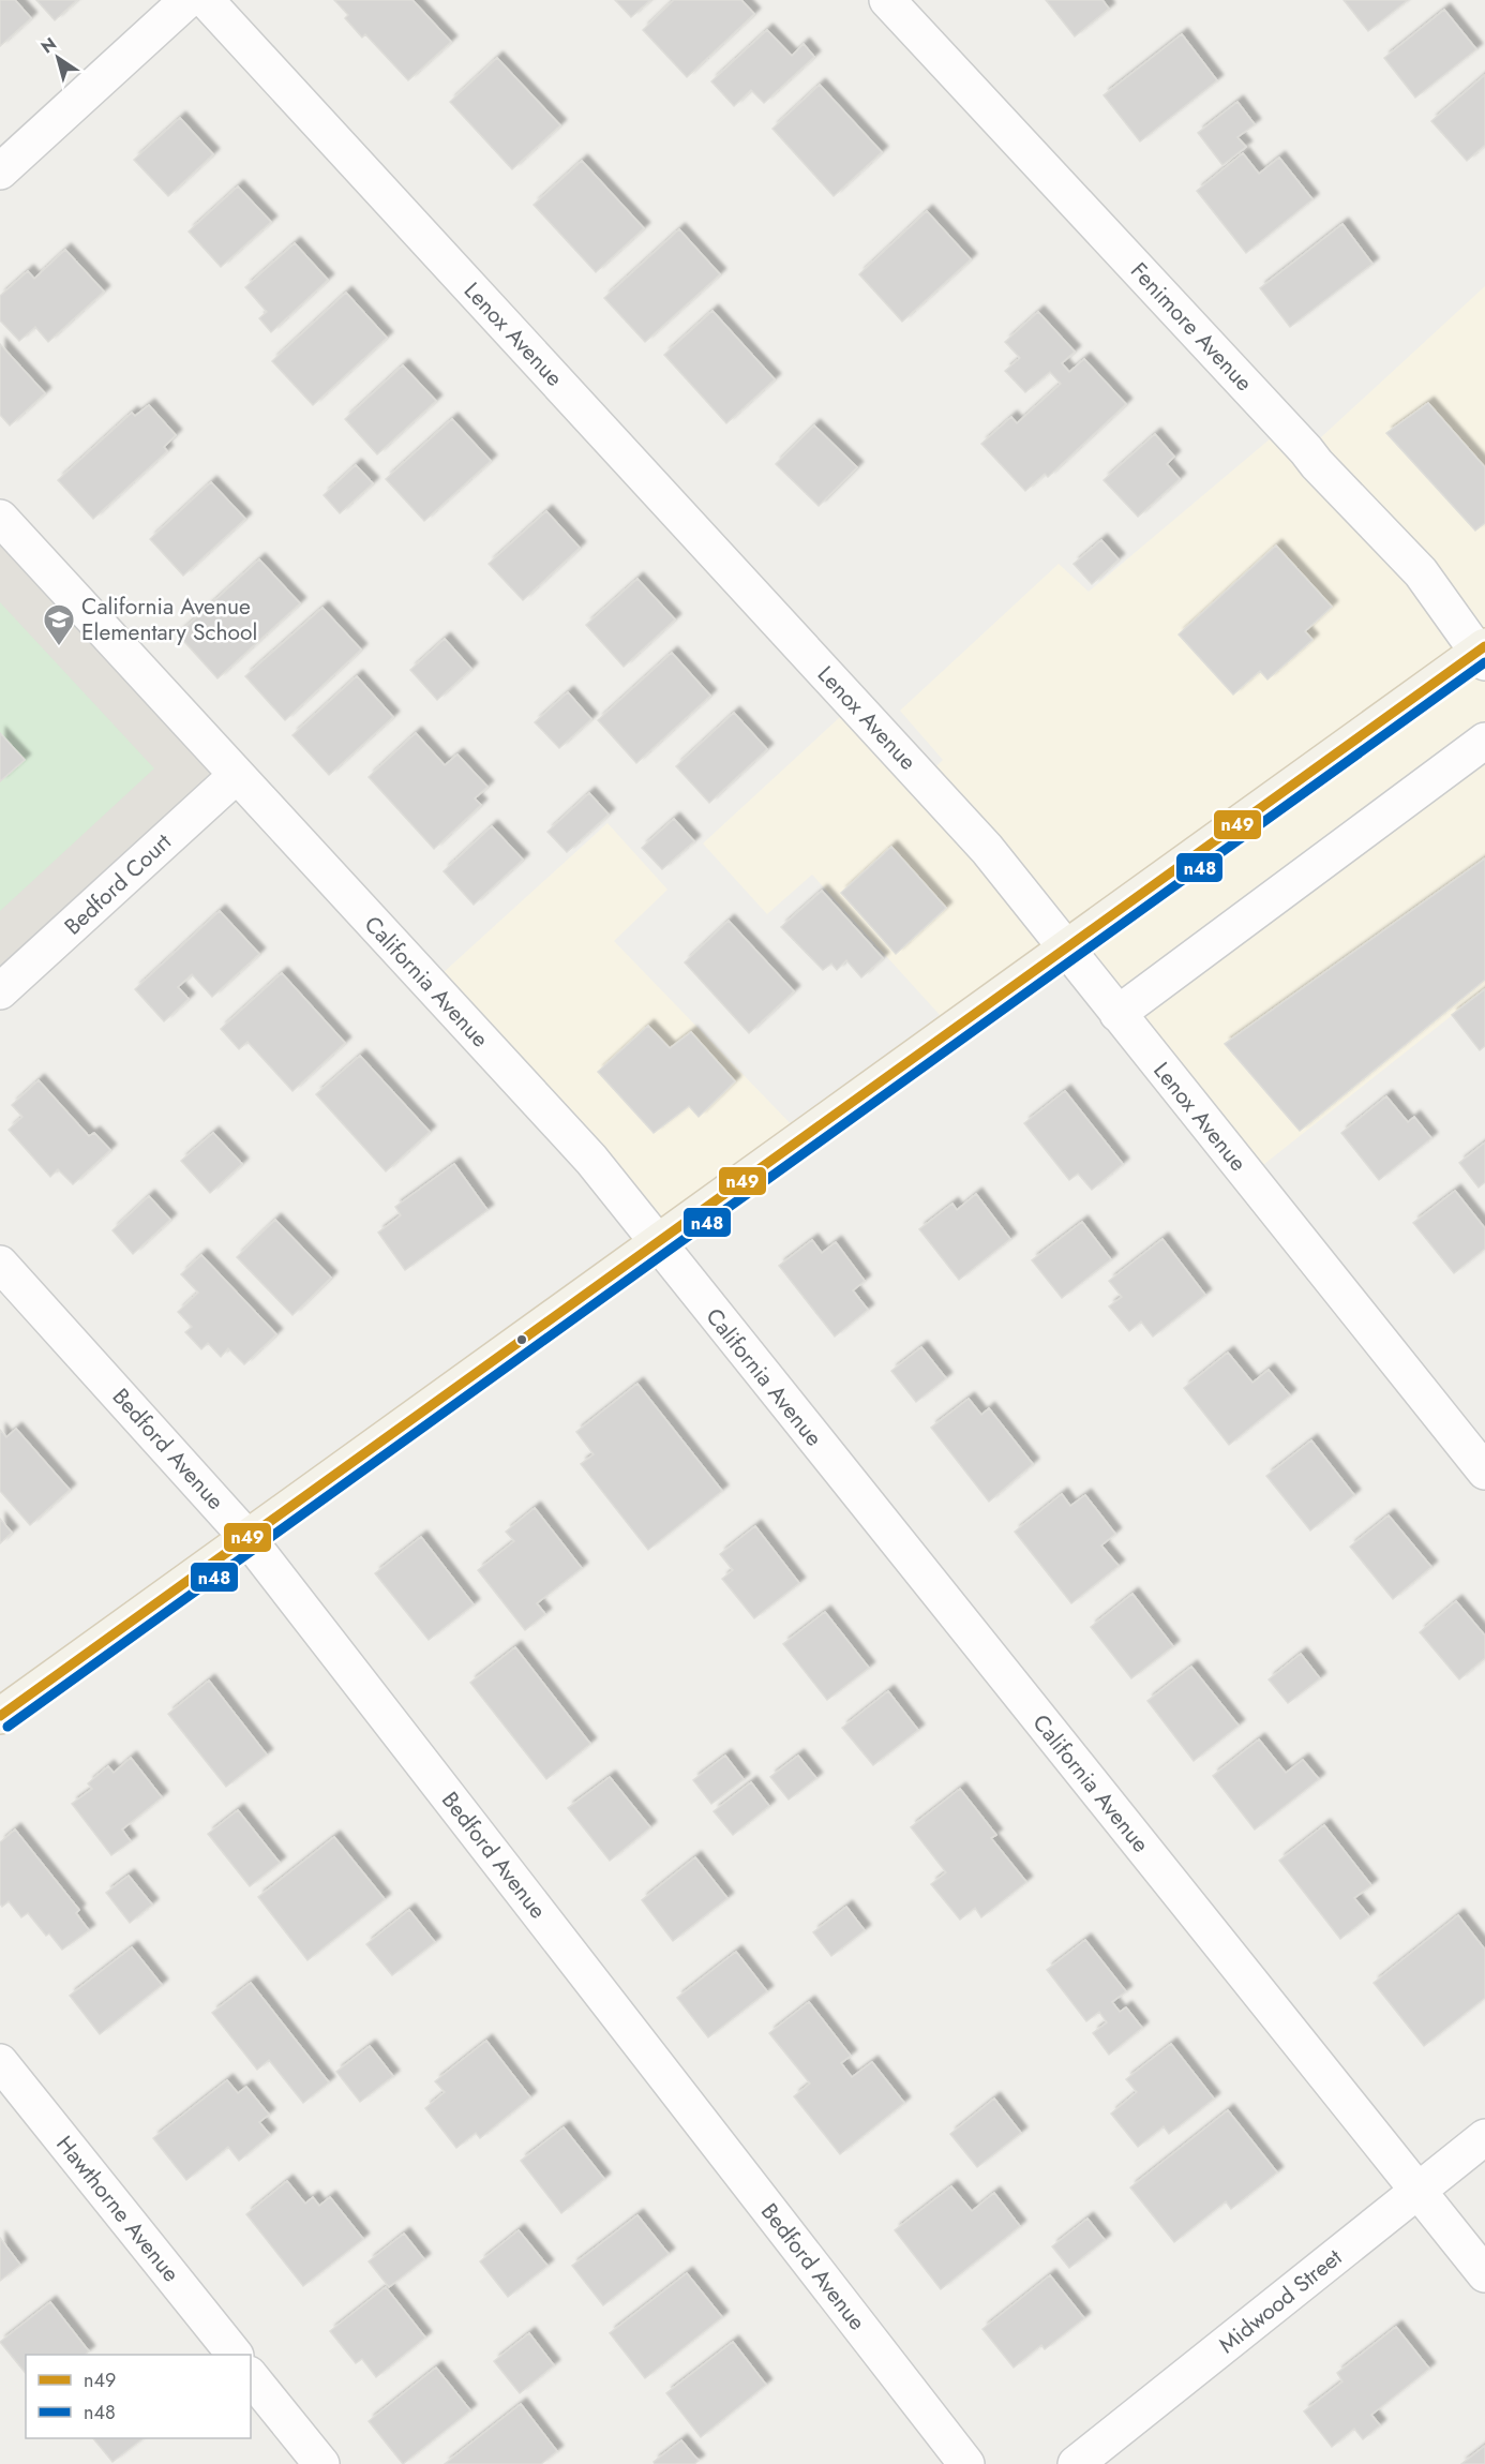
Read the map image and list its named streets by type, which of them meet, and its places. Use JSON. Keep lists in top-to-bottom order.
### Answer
{
  "streets": {
    "street": [
      "Fenimore Avenue",
      "Lenox Avenue",
      "Bedford Court",
      "California Avenue",
      "Bedford Avenue",
      "Hawthorne Avenue",
      "Midwood Street"
    ]
  },
  "crossings": [
    ["Bedford Court", "California Avenue"],
    ["California Avenue", "Midwood Street"]
  ],
  "places": {
    "school or university": ["California Avenue Elementary School"]
  },
  "lines": ["transit line n49", "transit line n48"],
  "legend": ["n49", "n48"],
  "north": "top left"
}
